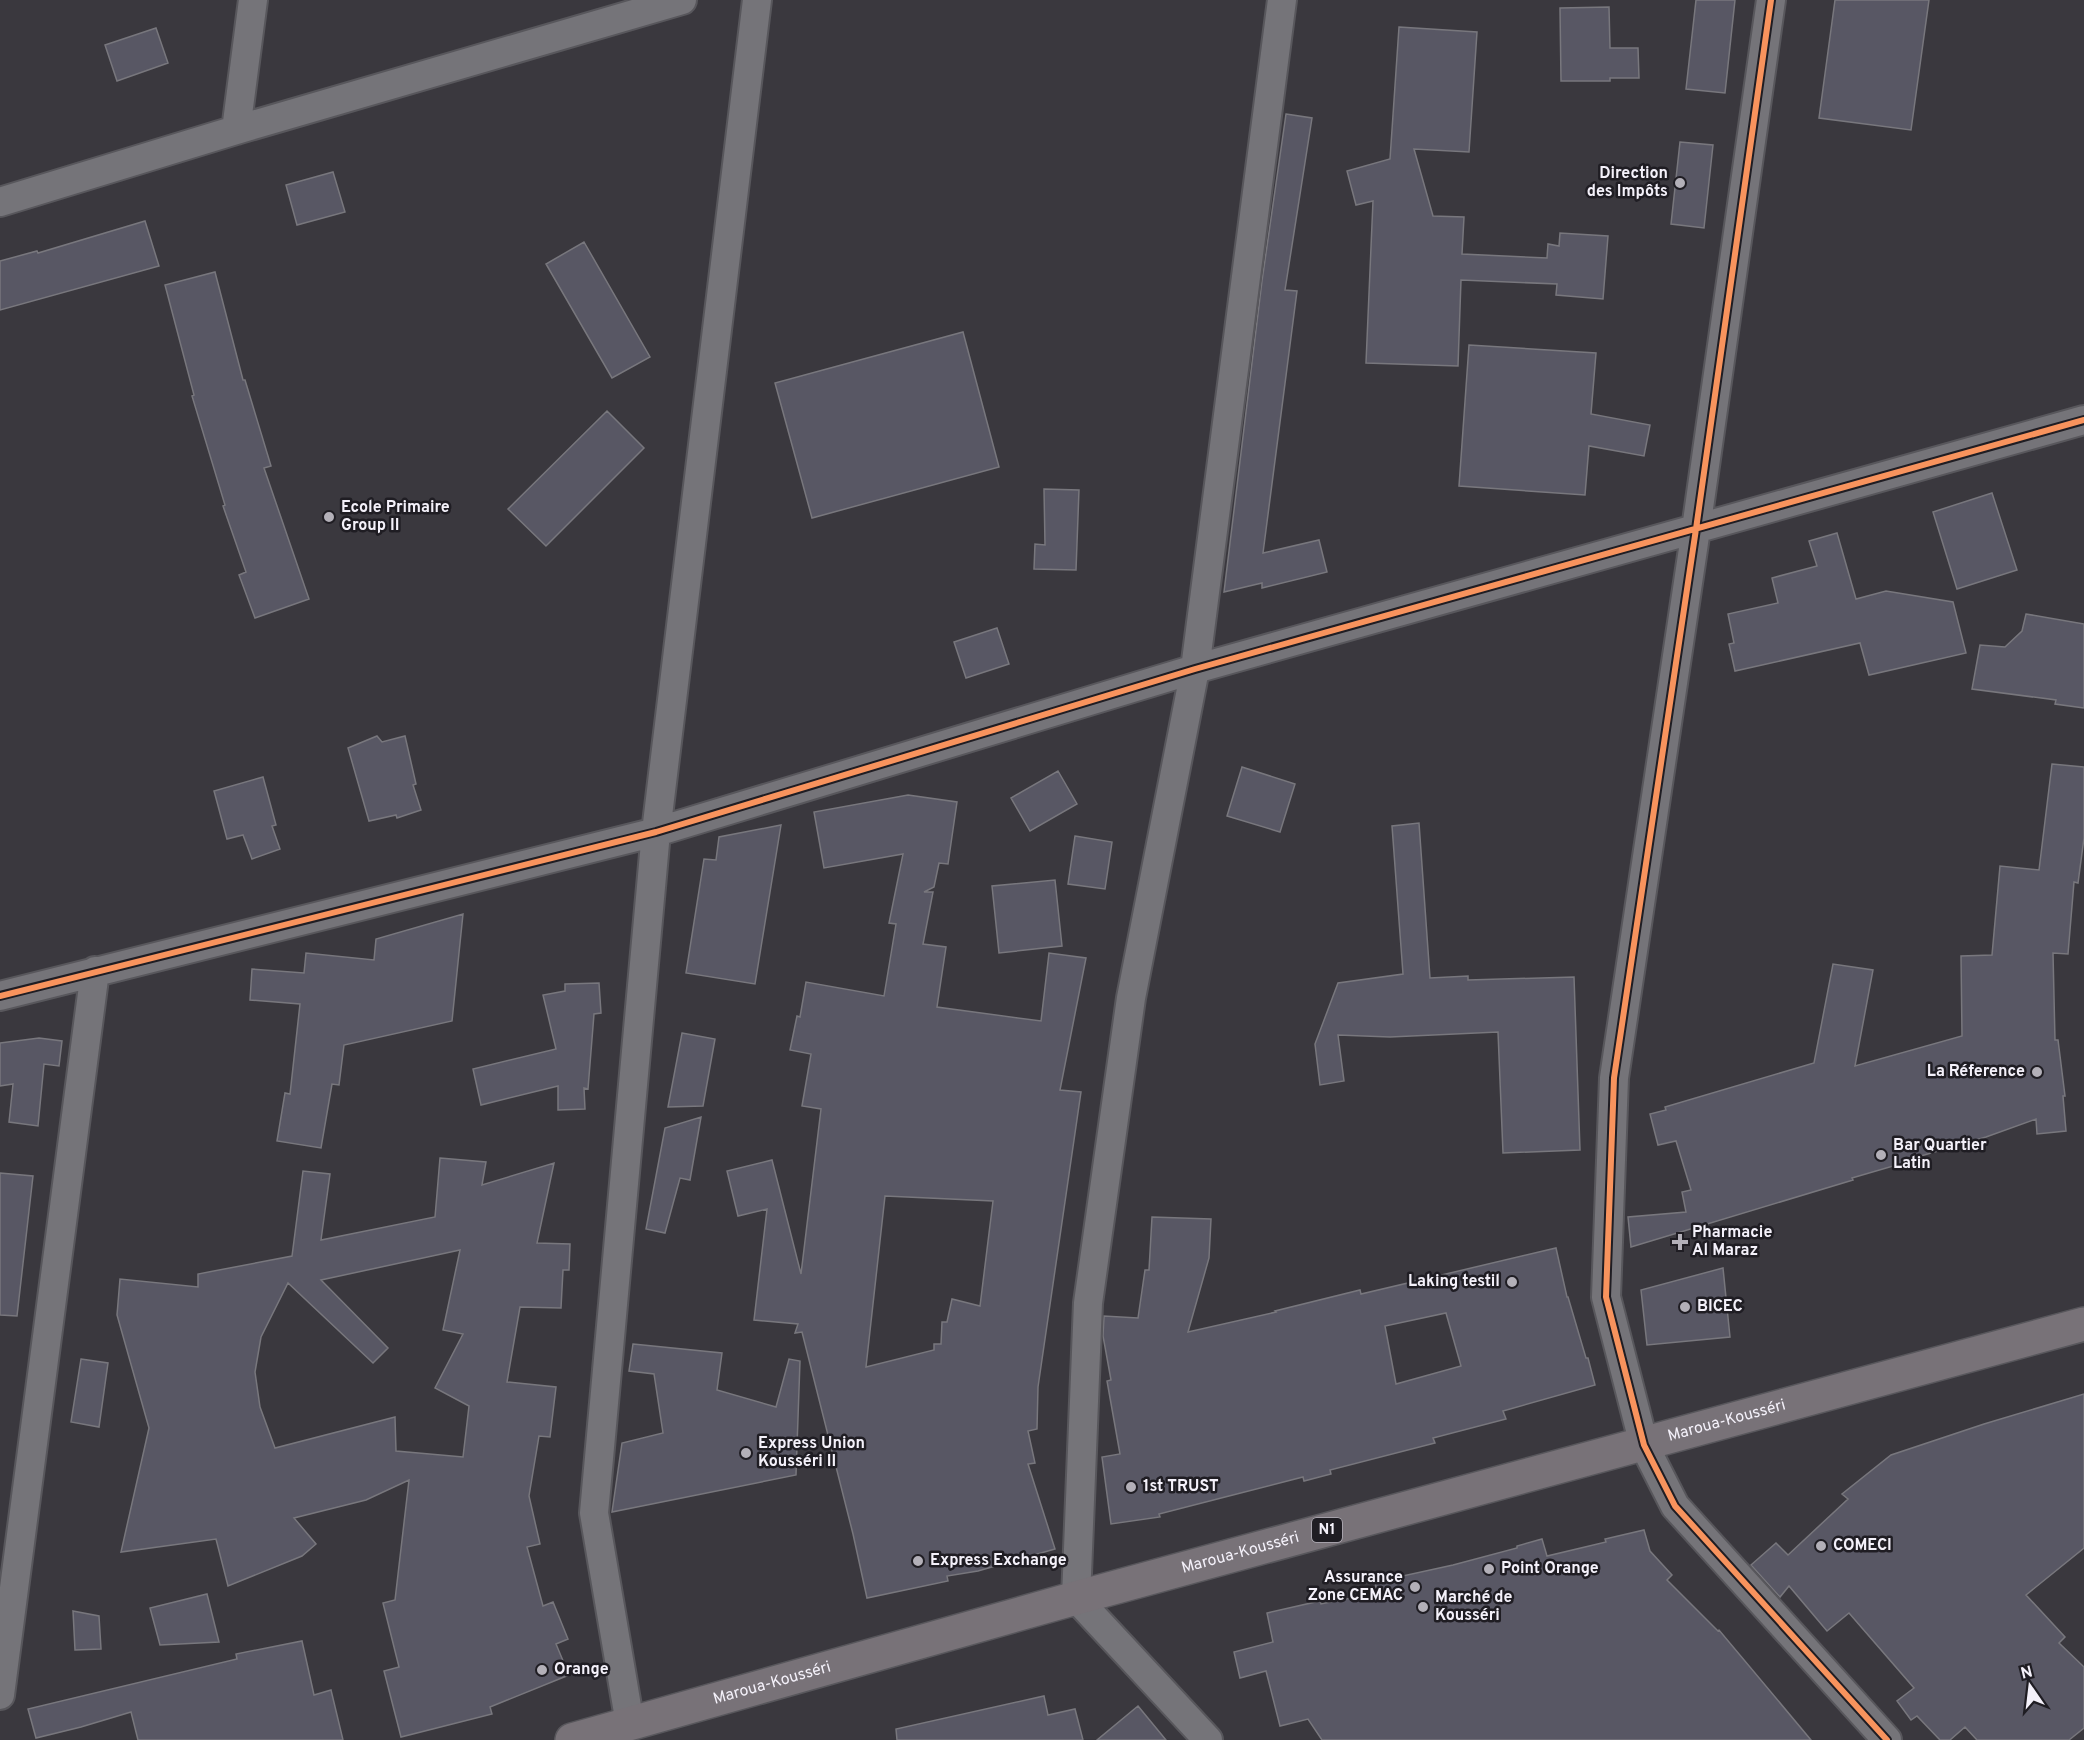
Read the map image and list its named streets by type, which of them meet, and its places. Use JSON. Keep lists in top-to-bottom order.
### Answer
{
  "streets": {
    "highway": ["Maroua-Kousséri", "N1"]
  },
  "places": {
    "other": [
      "Direction des Impôts",
      "Ecole Primaire Group II",
      "La Réference",
      "Bar Quartier Latin",
      "Laking testil",
      "BICEC",
      "Express Union Kousséri II",
      "1st TRUST",
      "COMECI",
      "Express Exchange",
      "Point Orange",
      "Assurance Zone CEMAC",
      "Marché de Kousséri",
      "Orange"
    ],
    "health": ["Pharmacie Al Maraz"]
  },
  "north": "top"
}
